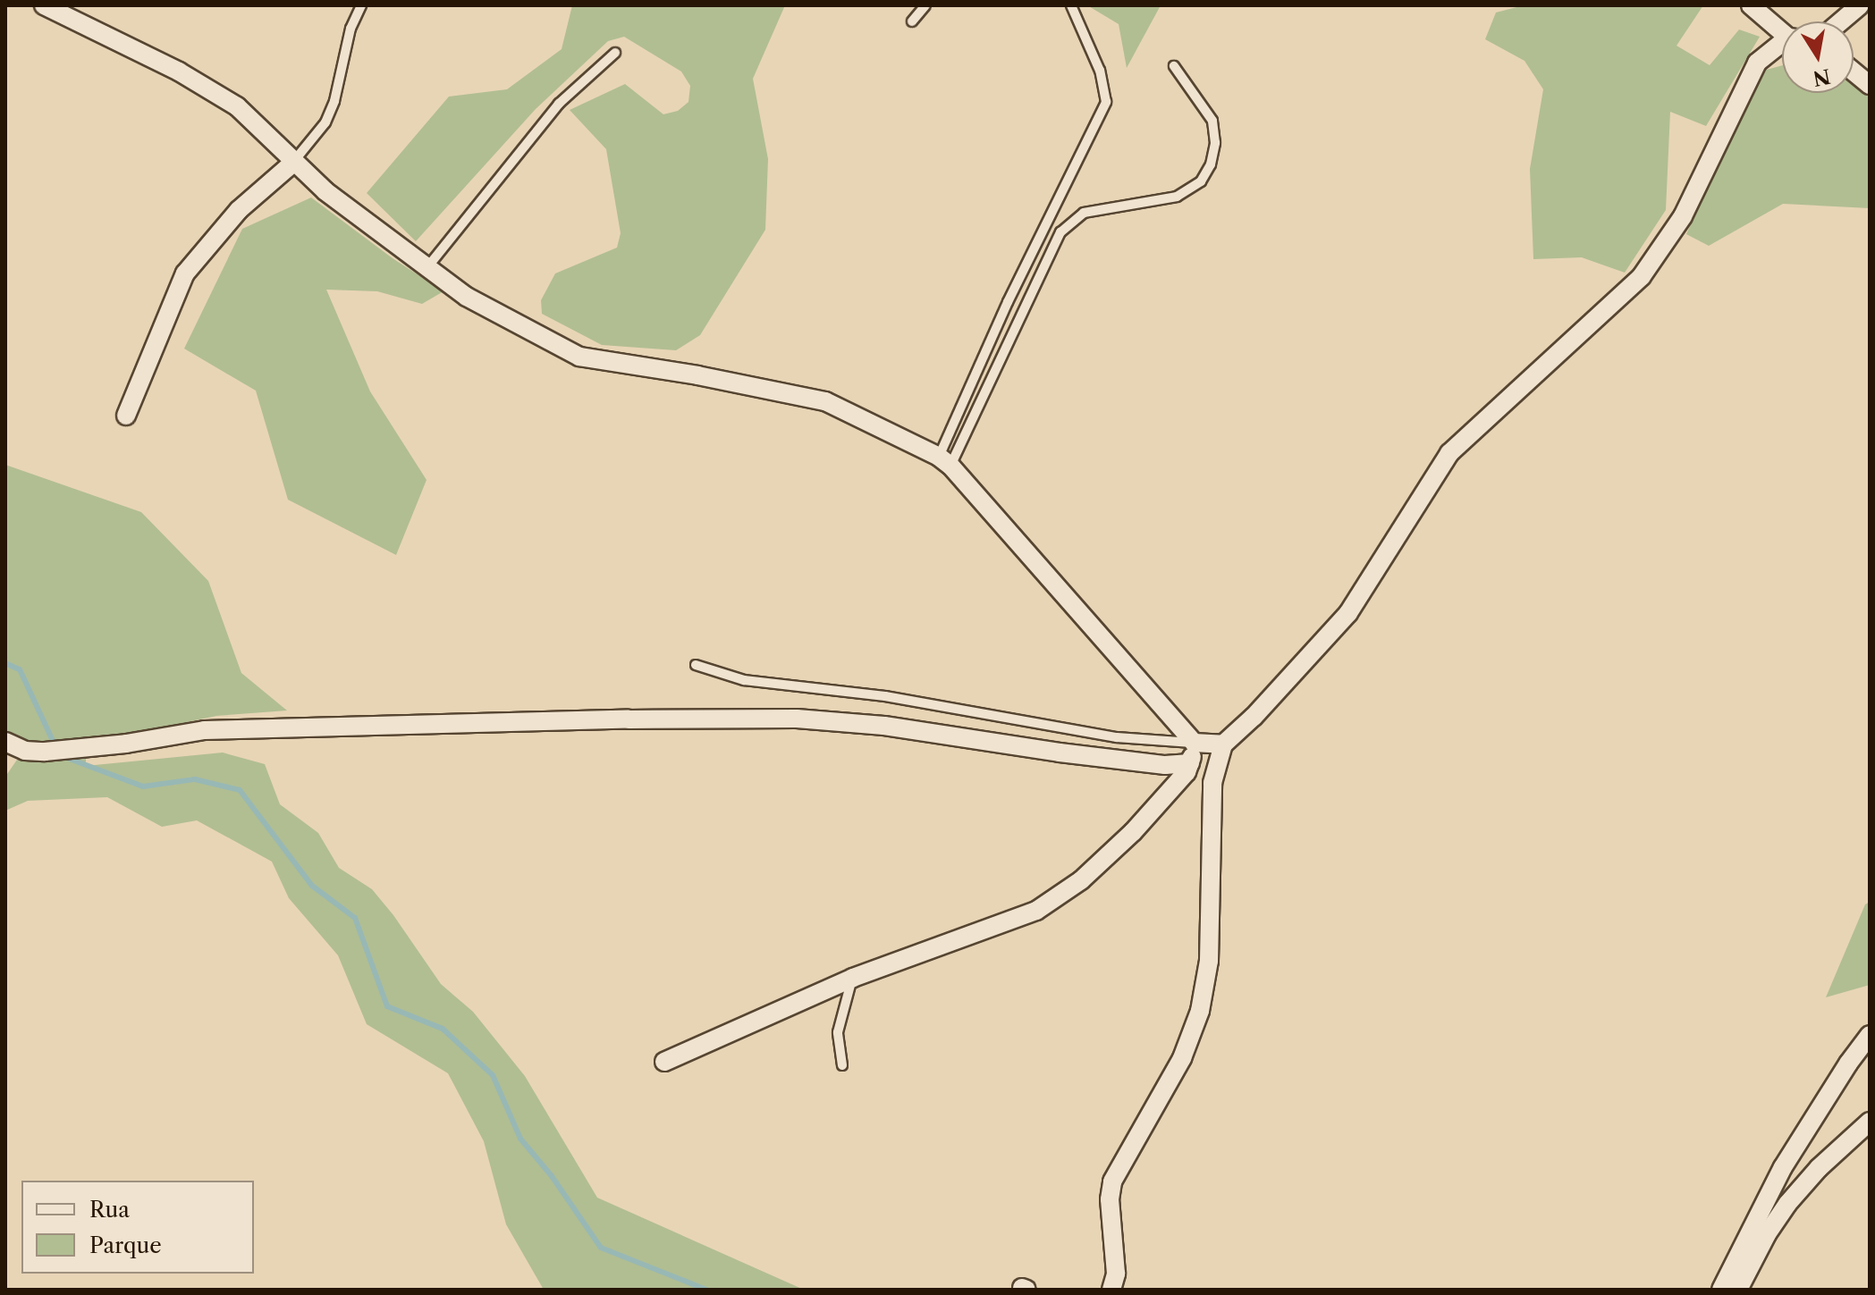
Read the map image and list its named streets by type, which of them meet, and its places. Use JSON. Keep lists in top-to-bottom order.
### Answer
{
  "legend": ["Rua", "Parque"],
  "north": "bottom"
}
